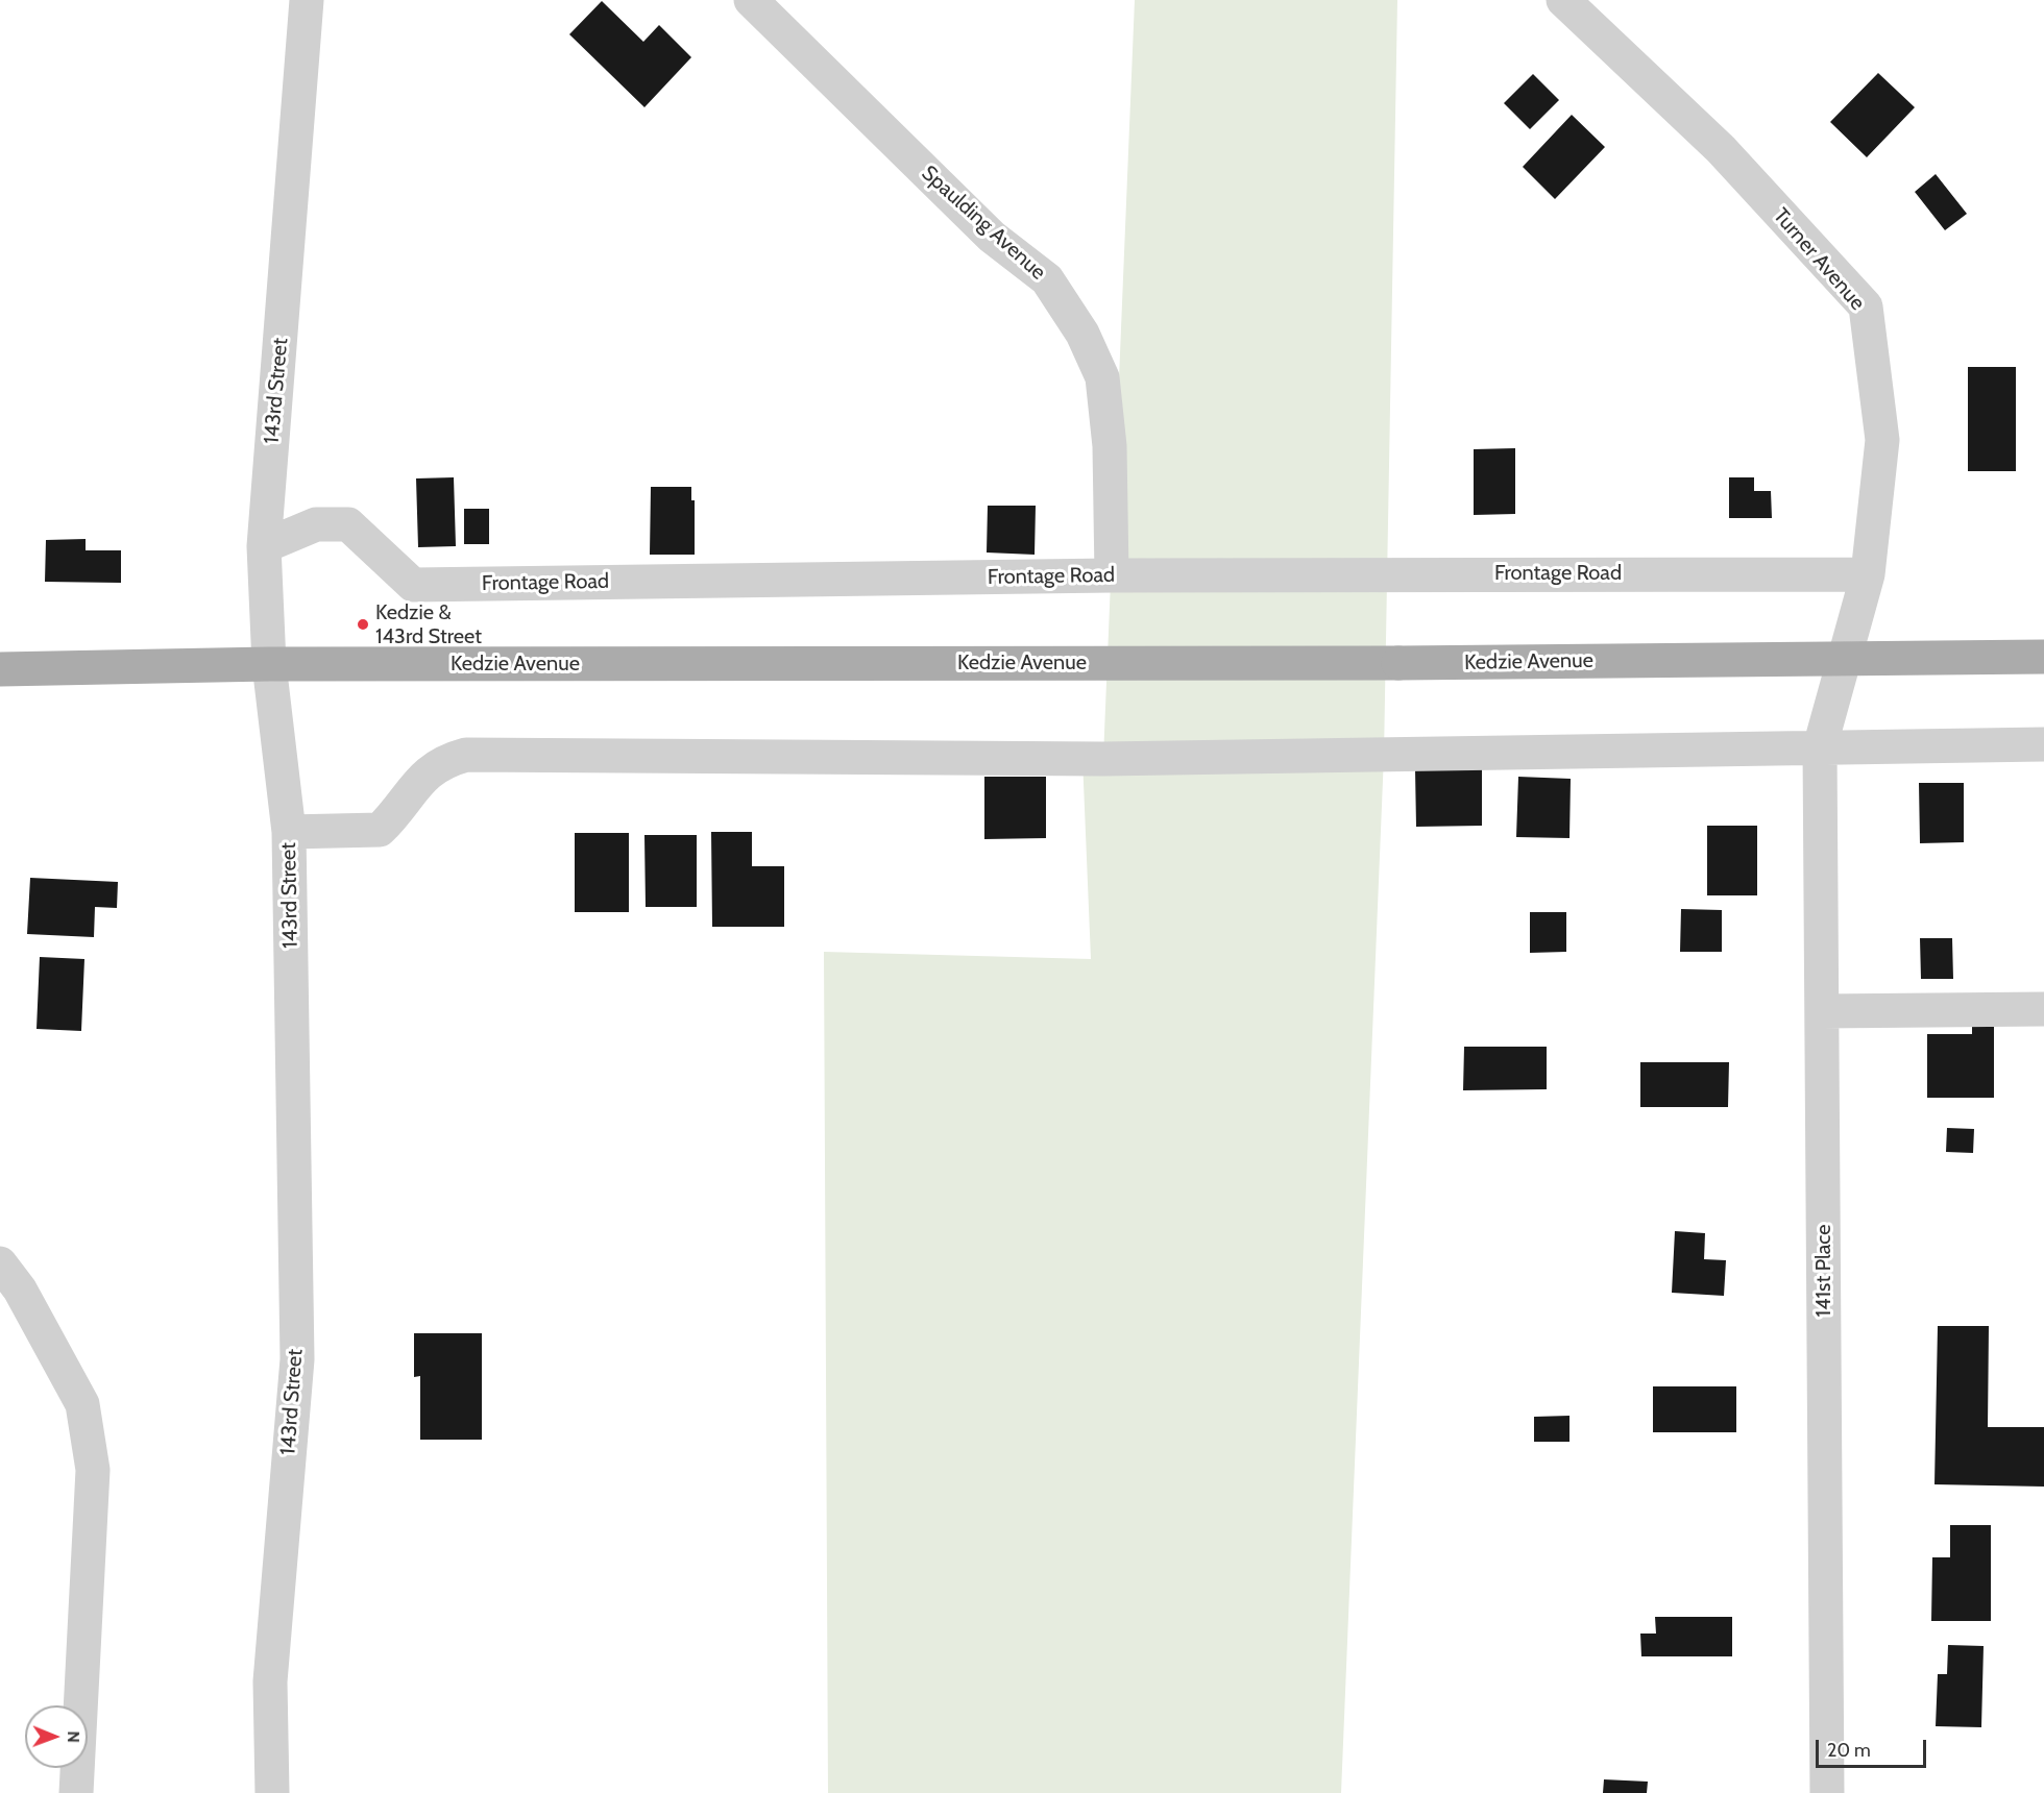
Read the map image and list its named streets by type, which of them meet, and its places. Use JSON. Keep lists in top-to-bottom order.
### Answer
{
  "streets": {
    "main road": ["Kedzie Avenue"],
    "street": [
      "Spaulding Avenue",
      "Turner Avenue",
      "143rd Street",
      "Frontage Road",
      "141st Place"
    ]
  },
  "crossings": [
    ["Spaulding Avenue", "Frontage Road"],
    ["Turner Avenue", "Frontage Road"],
    ["Turner Avenue", "141st Place"],
    ["143rd Street", "Frontage Road"],
    ["143rd Street", "Kedzie Avenue"]
  ],
  "places": ["Kedzie & 143rd Street"],
  "scale_bar": "20 m",
  "north": "right"
}
